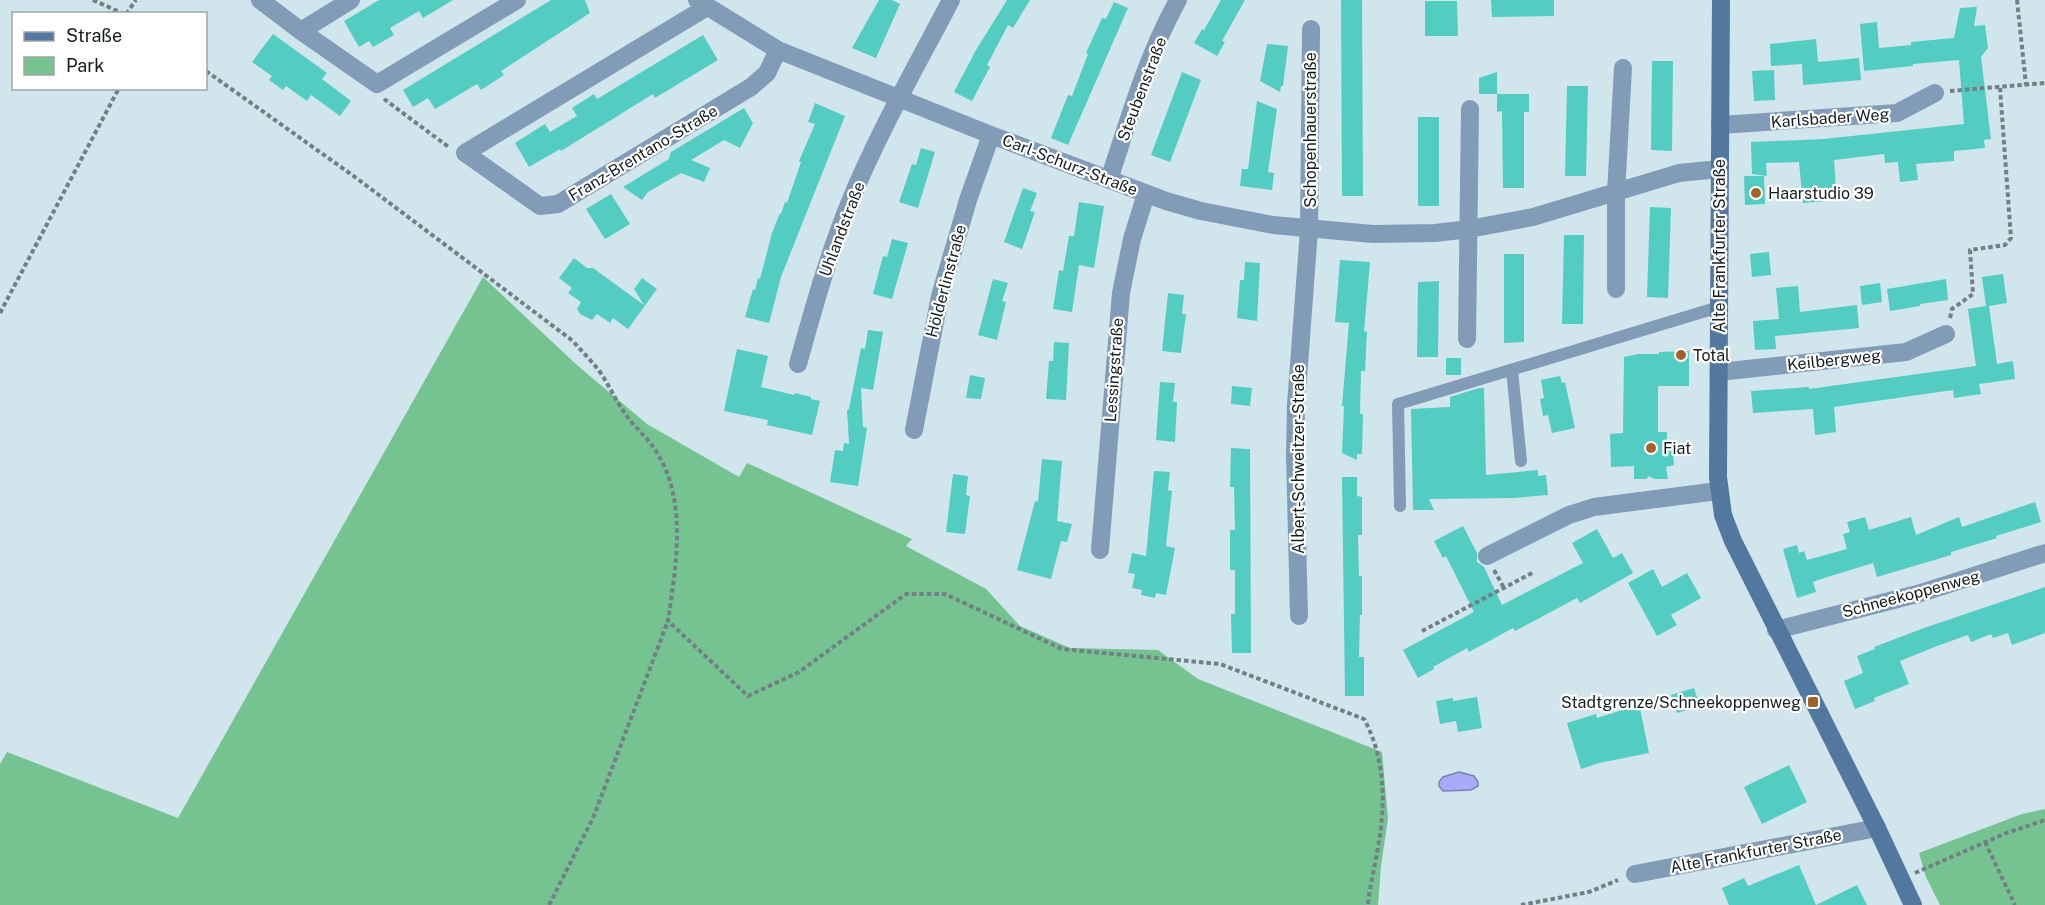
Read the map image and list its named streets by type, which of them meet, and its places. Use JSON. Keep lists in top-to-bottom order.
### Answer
{
  "streets": {
    "street": [
      "Steubenstraße",
      "Karlsbader Weg",
      "Schopenhauerstraße",
      "Franz-Brentano-Straße",
      "Carl-Schurz-Straße",
      "Uhlandstraße",
      "Alte Frankfurter Straße",
      "Hölderlinstraße",
      "Keilbergweg",
      "Lessingstraße",
      "Albert-Schweitzer-Straße",
      "Schneekoppenweg"
    ]
  },
  "crossings": [
    ["Steubenstraße", "Carl-Schurz-Straße"],
    ["Karlsbader Weg", "Alte Frankfurter Straße"],
    ["Schopenhauerstraße", "Carl-Schurz-Straße"],
    ["Schopenhauerstraße", "Albert-Schweitzer-Straße"],
    ["Franz-Brentano-Straße", "Carl-Schurz-Straße"],
    ["Carl-Schurz-Straße", "Uhlandstraße"],
    ["Carl-Schurz-Straße", "Alte Frankfurter Straße"],
    ["Carl-Schurz-Straße", "Hölderlinstraße"],
    ["Carl-Schurz-Straße", "Lessingstraße"],
    ["Carl-Schurz-Straße", "Albert-Schweitzer-Straße"],
    ["Alte Frankfurter Straße", "Keilbergweg"],
    ["Alte Frankfurter Straße", "Schneekoppenweg"]
  ],
  "places": {
    "other": ["Haarstudio 39", "Total", "Fiat"],
    "transit": ["Stadtgrenze/Schneekoppenweg"]
  },
  "legend": ["Straße", "Park"]
}
